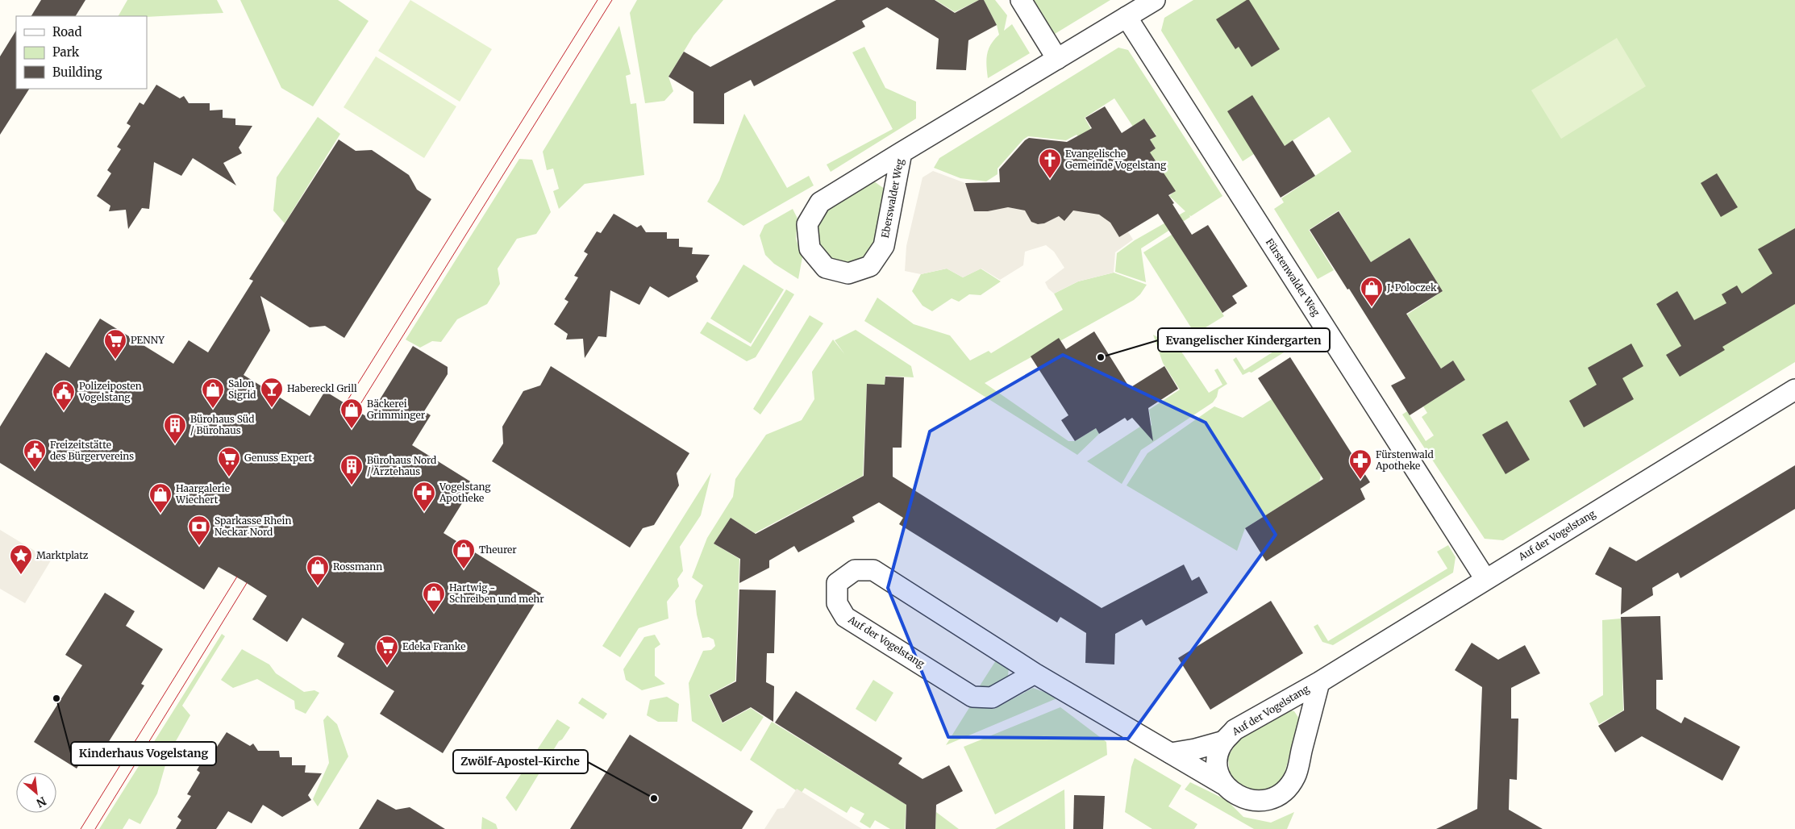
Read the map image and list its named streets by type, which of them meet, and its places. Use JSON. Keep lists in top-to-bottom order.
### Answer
{
  "streets": {
    "street": ["Eberswalder Weg", "Fürstenwalder Weg", "Auf der Vogelstang"]
  },
  "crossings": [
    ["Eberswalder Weg", "Fürstenwalder Weg"],
    ["Fürstenwalder Weg", "Auf der Vogelstang"]
  ],
  "places": {
    "church": ["Evangelische Gemeinde Vogelstang"],
    "shop": [
      "J. Poloczek",
      "Salon Sigrid",
      "Bäckerei Grimminger",
      "Haargalerie Wiechert",
      "Theurer",
      "Rossmann",
      "Hartwig - Schreiben und mehr"
    ],
    "other": ["Evangelischer Kindergarten", "Kinderhaus Vogelstang", "Zwölf-Apostel-Kirche"],
    "supermarket": ["PENNY", "Genuss Expert", "Edeka Franke"],
    "bar": ["Habereckl Grill"],
    "public building": ["Polizeiposten Vogelstang", "Freizeitstätte des Bürgervereins"],
    "building": ["Bürohaus Süd / Bürohaus", "Bürohaus Nord / Ärztehaus"],
    "pharmacy": ["Fürstenwald Apotheke", "Vogelstang Apotheke"],
    "bank": ["Sparkasse Rhein Neckar Nord"],
    "place": ["Marktplatz"]
  },
  "legend": ["Road", "Park", "Building"],
  "north": "bottom right"
}
